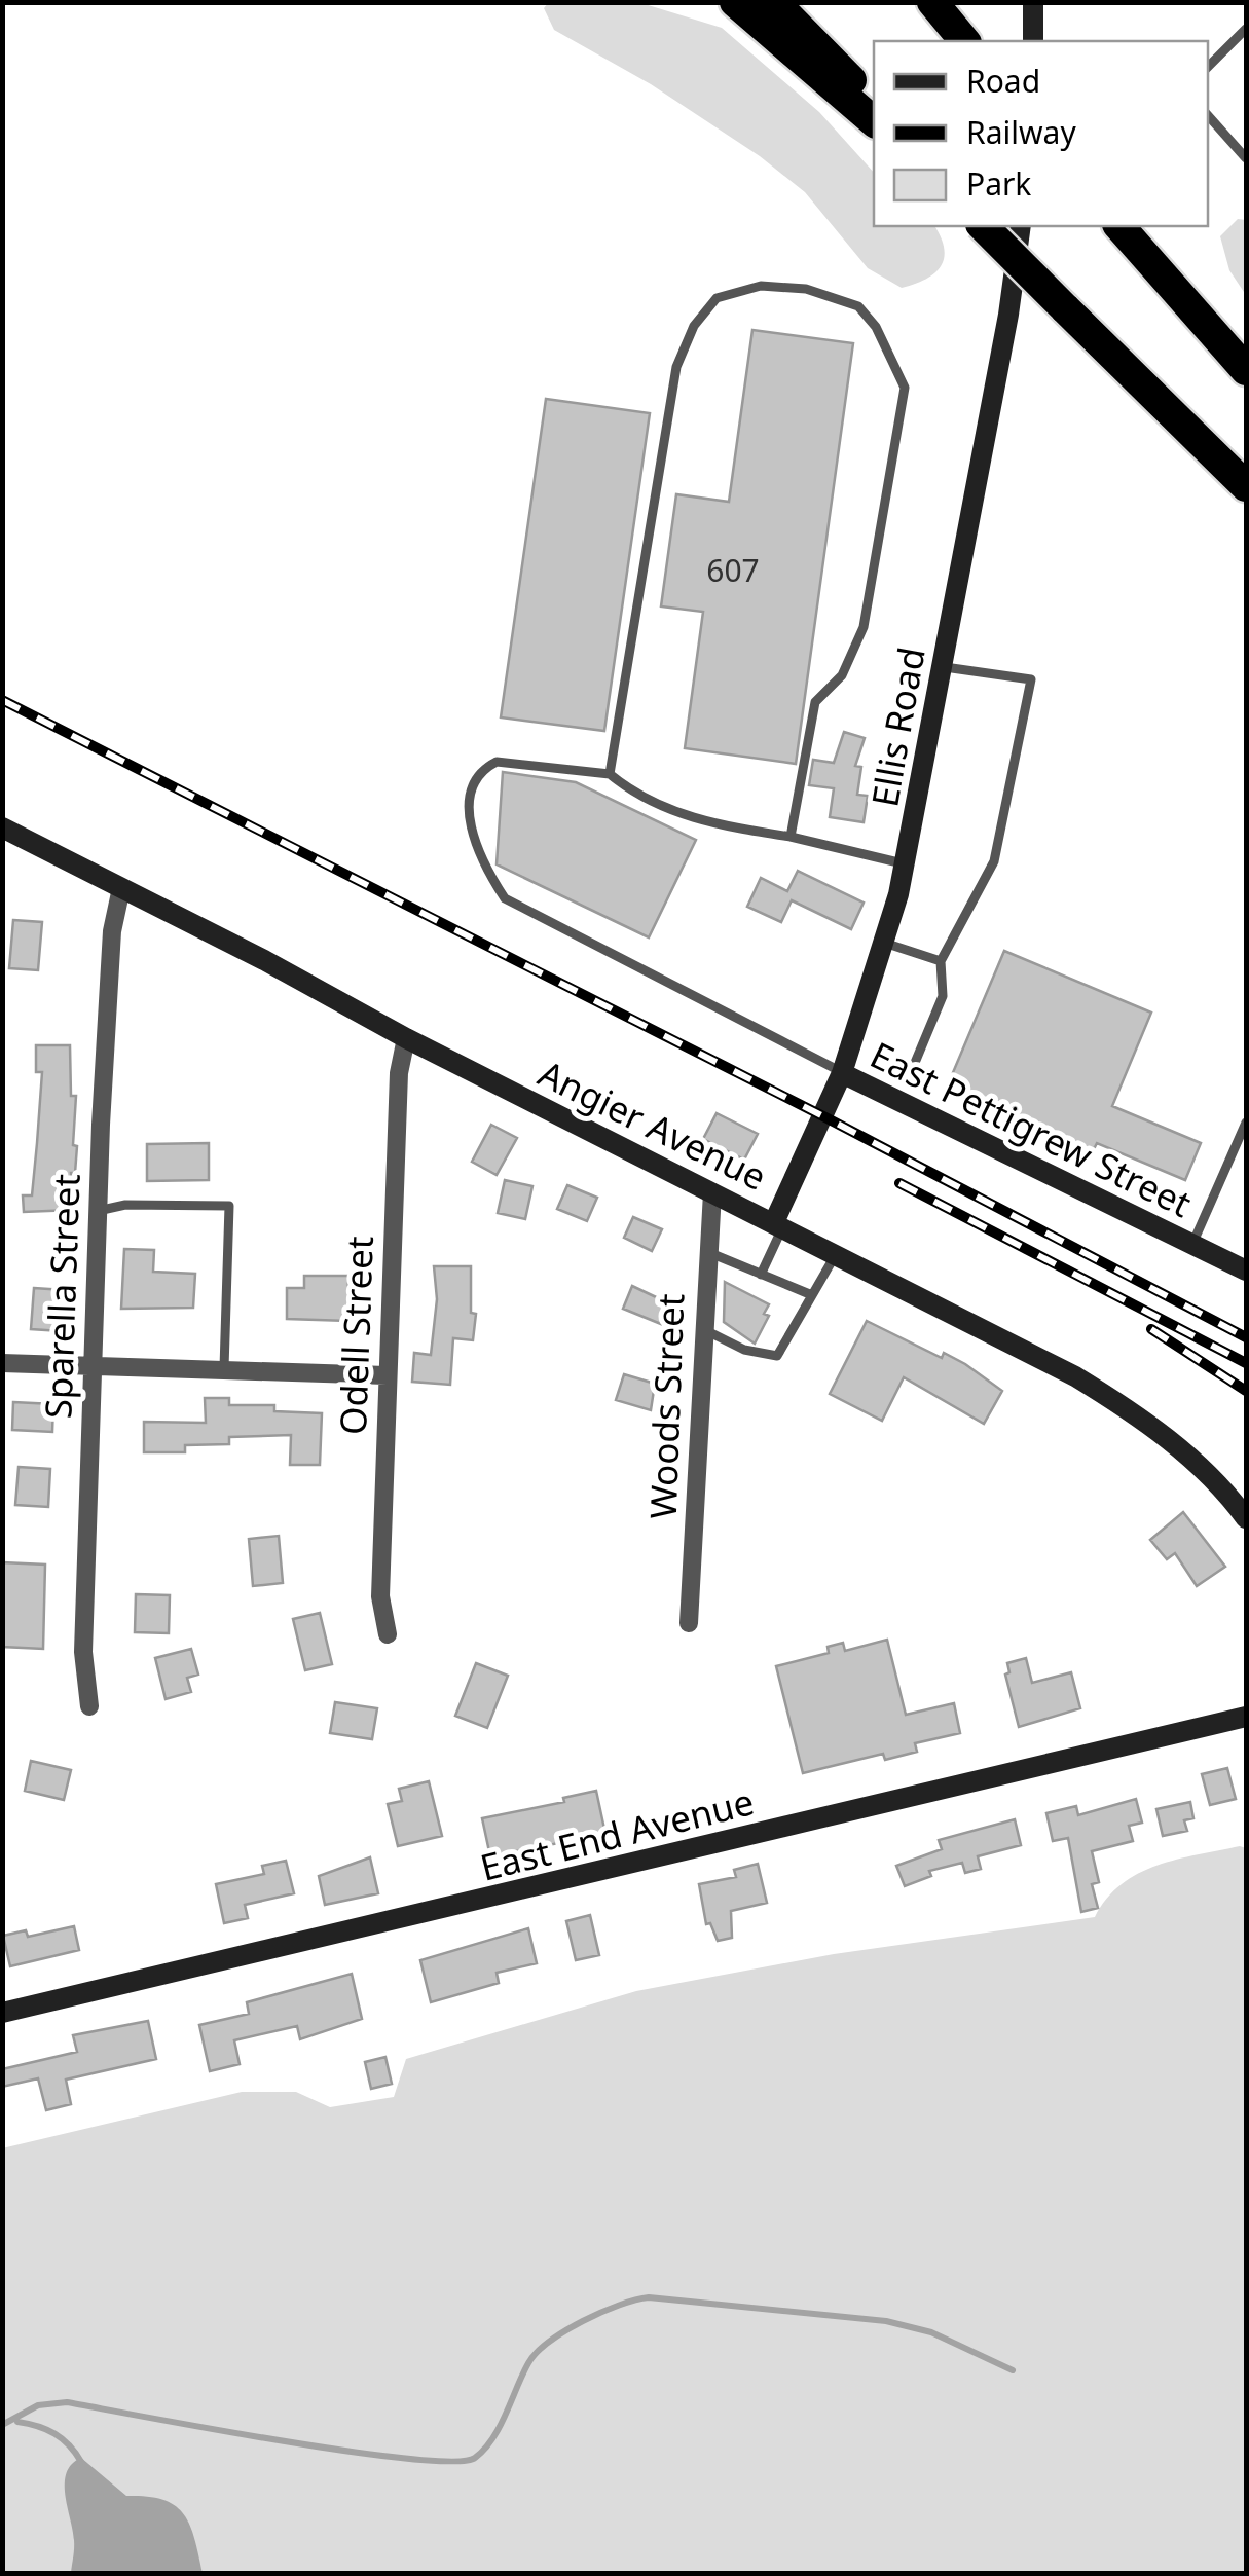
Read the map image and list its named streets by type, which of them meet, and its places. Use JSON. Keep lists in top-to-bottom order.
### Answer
{
  "streets": {
    "main road": [
      "Ellis Road",
      "Angier Avenue",
      "East Pettigrew Street",
      "East End Avenue"
    ],
    "street": ["Sparella Street", "Odell Street", "Woods Street"]
  },
  "crossings": [
    ["Ellis Road", "Angier Avenue"],
    ["Ellis Road", "East Pettigrew Street"],
    ["Angier Avenue", "Sparella Street"],
    ["Angier Avenue", "Odell Street"],
    ["Angier Avenue", "Woods Street"]
  ],
  "house_numbers": ["607"],
  "legend": ["Road", "Railway", "Park"]
}
